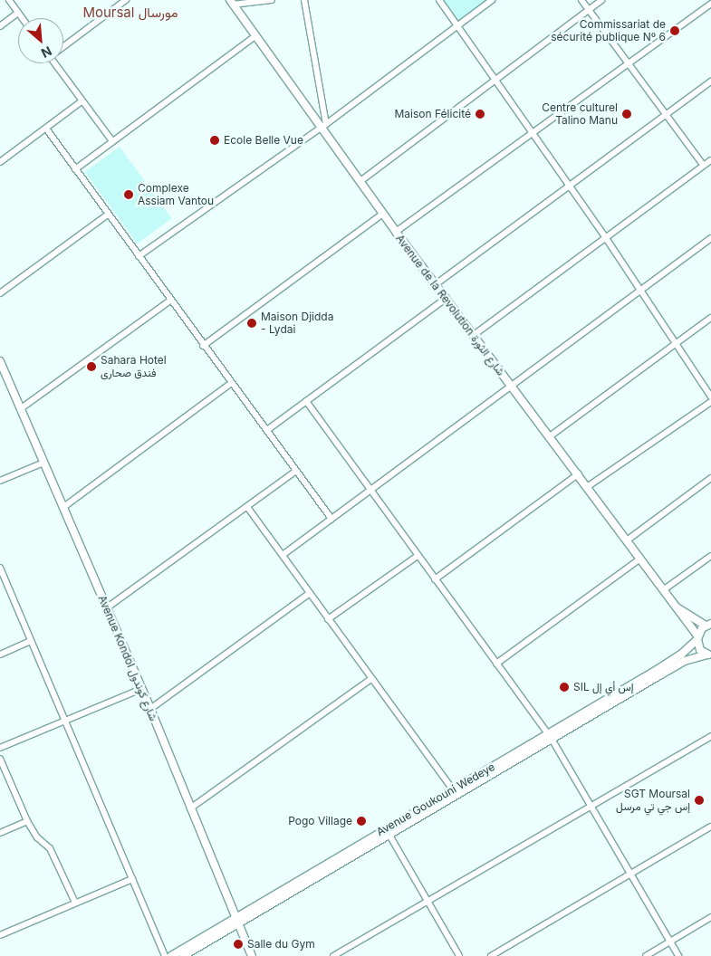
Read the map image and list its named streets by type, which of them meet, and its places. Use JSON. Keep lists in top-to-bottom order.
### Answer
{
  "streets": {
    "street": ["Avenue de la Revolution شارع الثورة", "Avenue Kondol شارع كوندول", "Avenue Goukouni Wedeye"]
  },
  "crossings": [
    ["Avenue de la Revolution شارع الثورة", "Avenue Goukouni Wedeye"],
    ["Avenue Kondol شارع كوندول", "Avenue Goukouni Wedeye"]
  ],
  "districts": ["Moursal مورسال"],
  "places": [
    "Commissariat de sécurité publique Nº 6",
    "Maison Félicité",
    "Centre culturel Talino Manu",
    "Ecole Belle Vue",
    "Complexe Assiam Vantou",
    "Maison Djidda - Lydai",
    "Sahara Hotel فندق صحارى",
    "SIL إس أي إل",
    "SGT Moursal إس جي تي مرسل",
    "Pogo Village",
    "Salle du Gym"
  ],
  "north": "bottom right"
}
